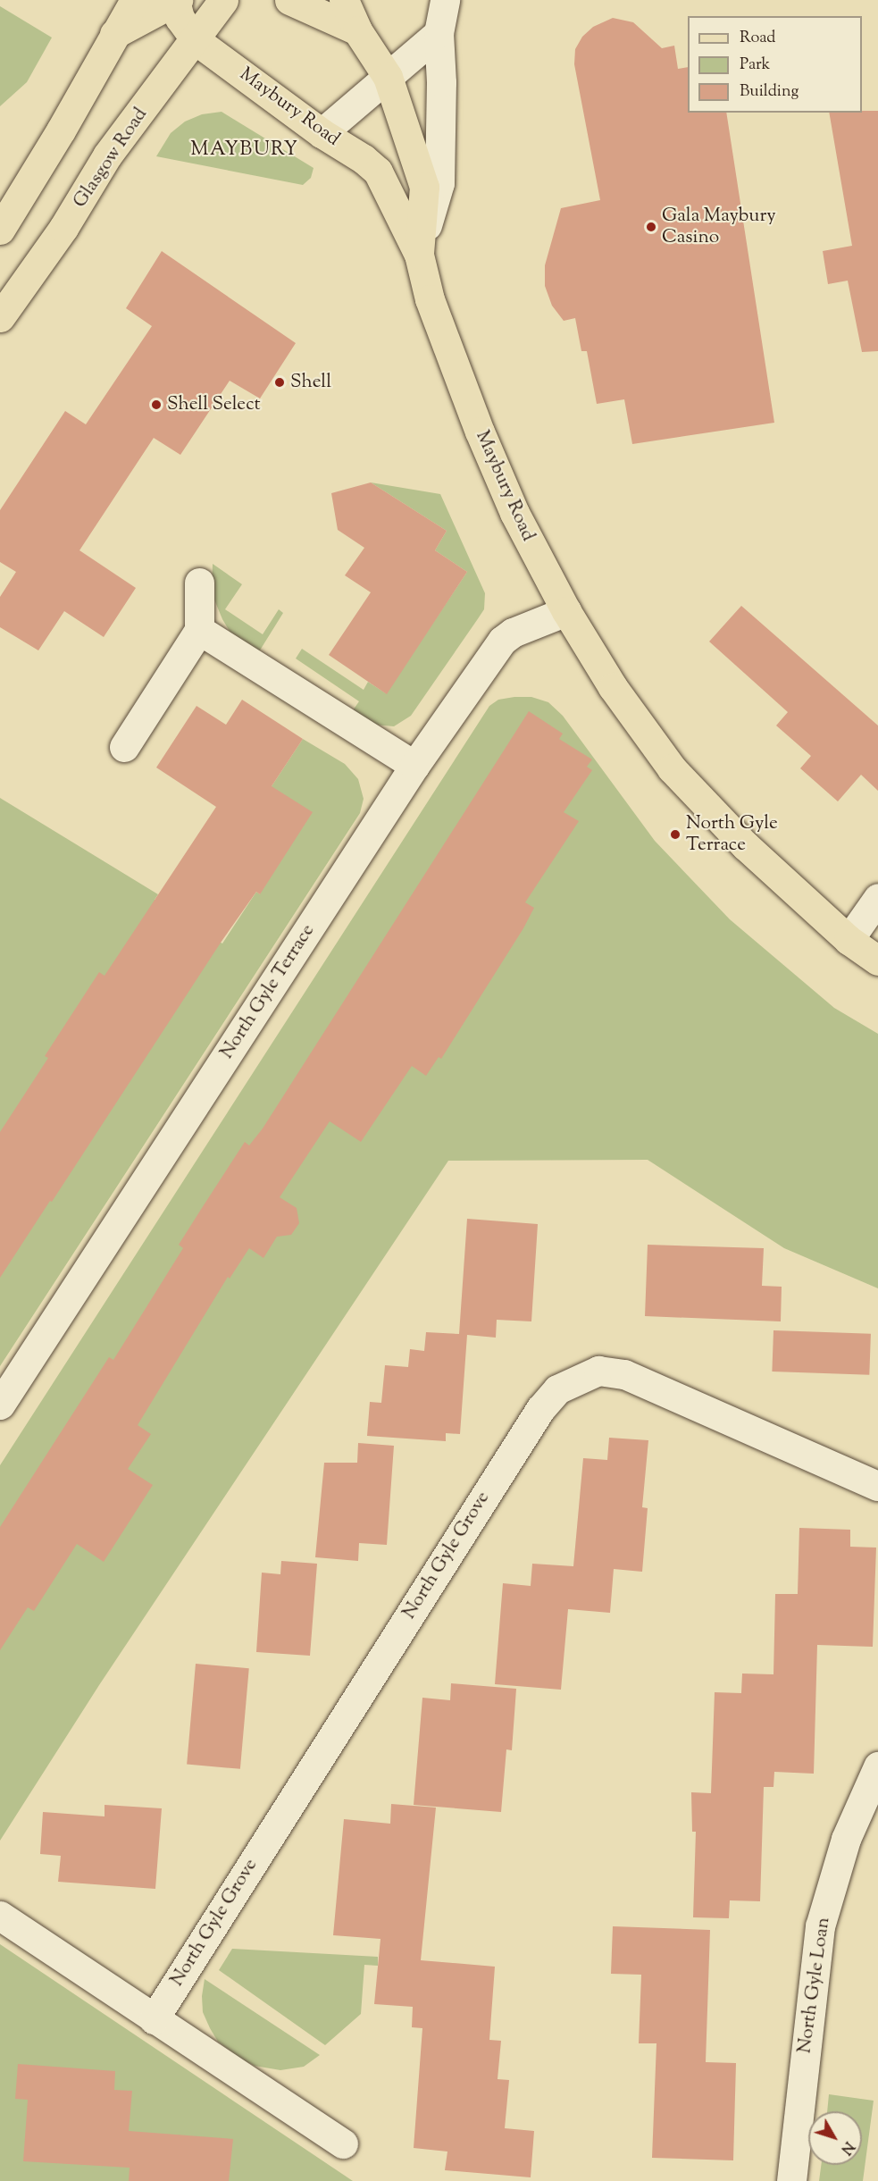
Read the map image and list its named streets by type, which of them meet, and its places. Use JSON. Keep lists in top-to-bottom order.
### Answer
{
  "streets": {
    "main road": ["Maybury Road", "Glasgow Road"],
    "street": ["North Gyle Terrace", "North Gyle Grove", "North Gyle Loan"]
  },
  "crossings": [
    ["Maybury Road", "Glasgow Road"],
    ["Maybury Road", "North Gyle Terrace"]
  ],
  "districts": ["MAYBURY"],
  "places": [
    "Gala Maybury Casino",
    "Shell",
    "Shell Select",
    "North Gyle Terrace"
  ],
  "legend": ["Road", "Park", "Building"],
  "north": "bottom right"
}
